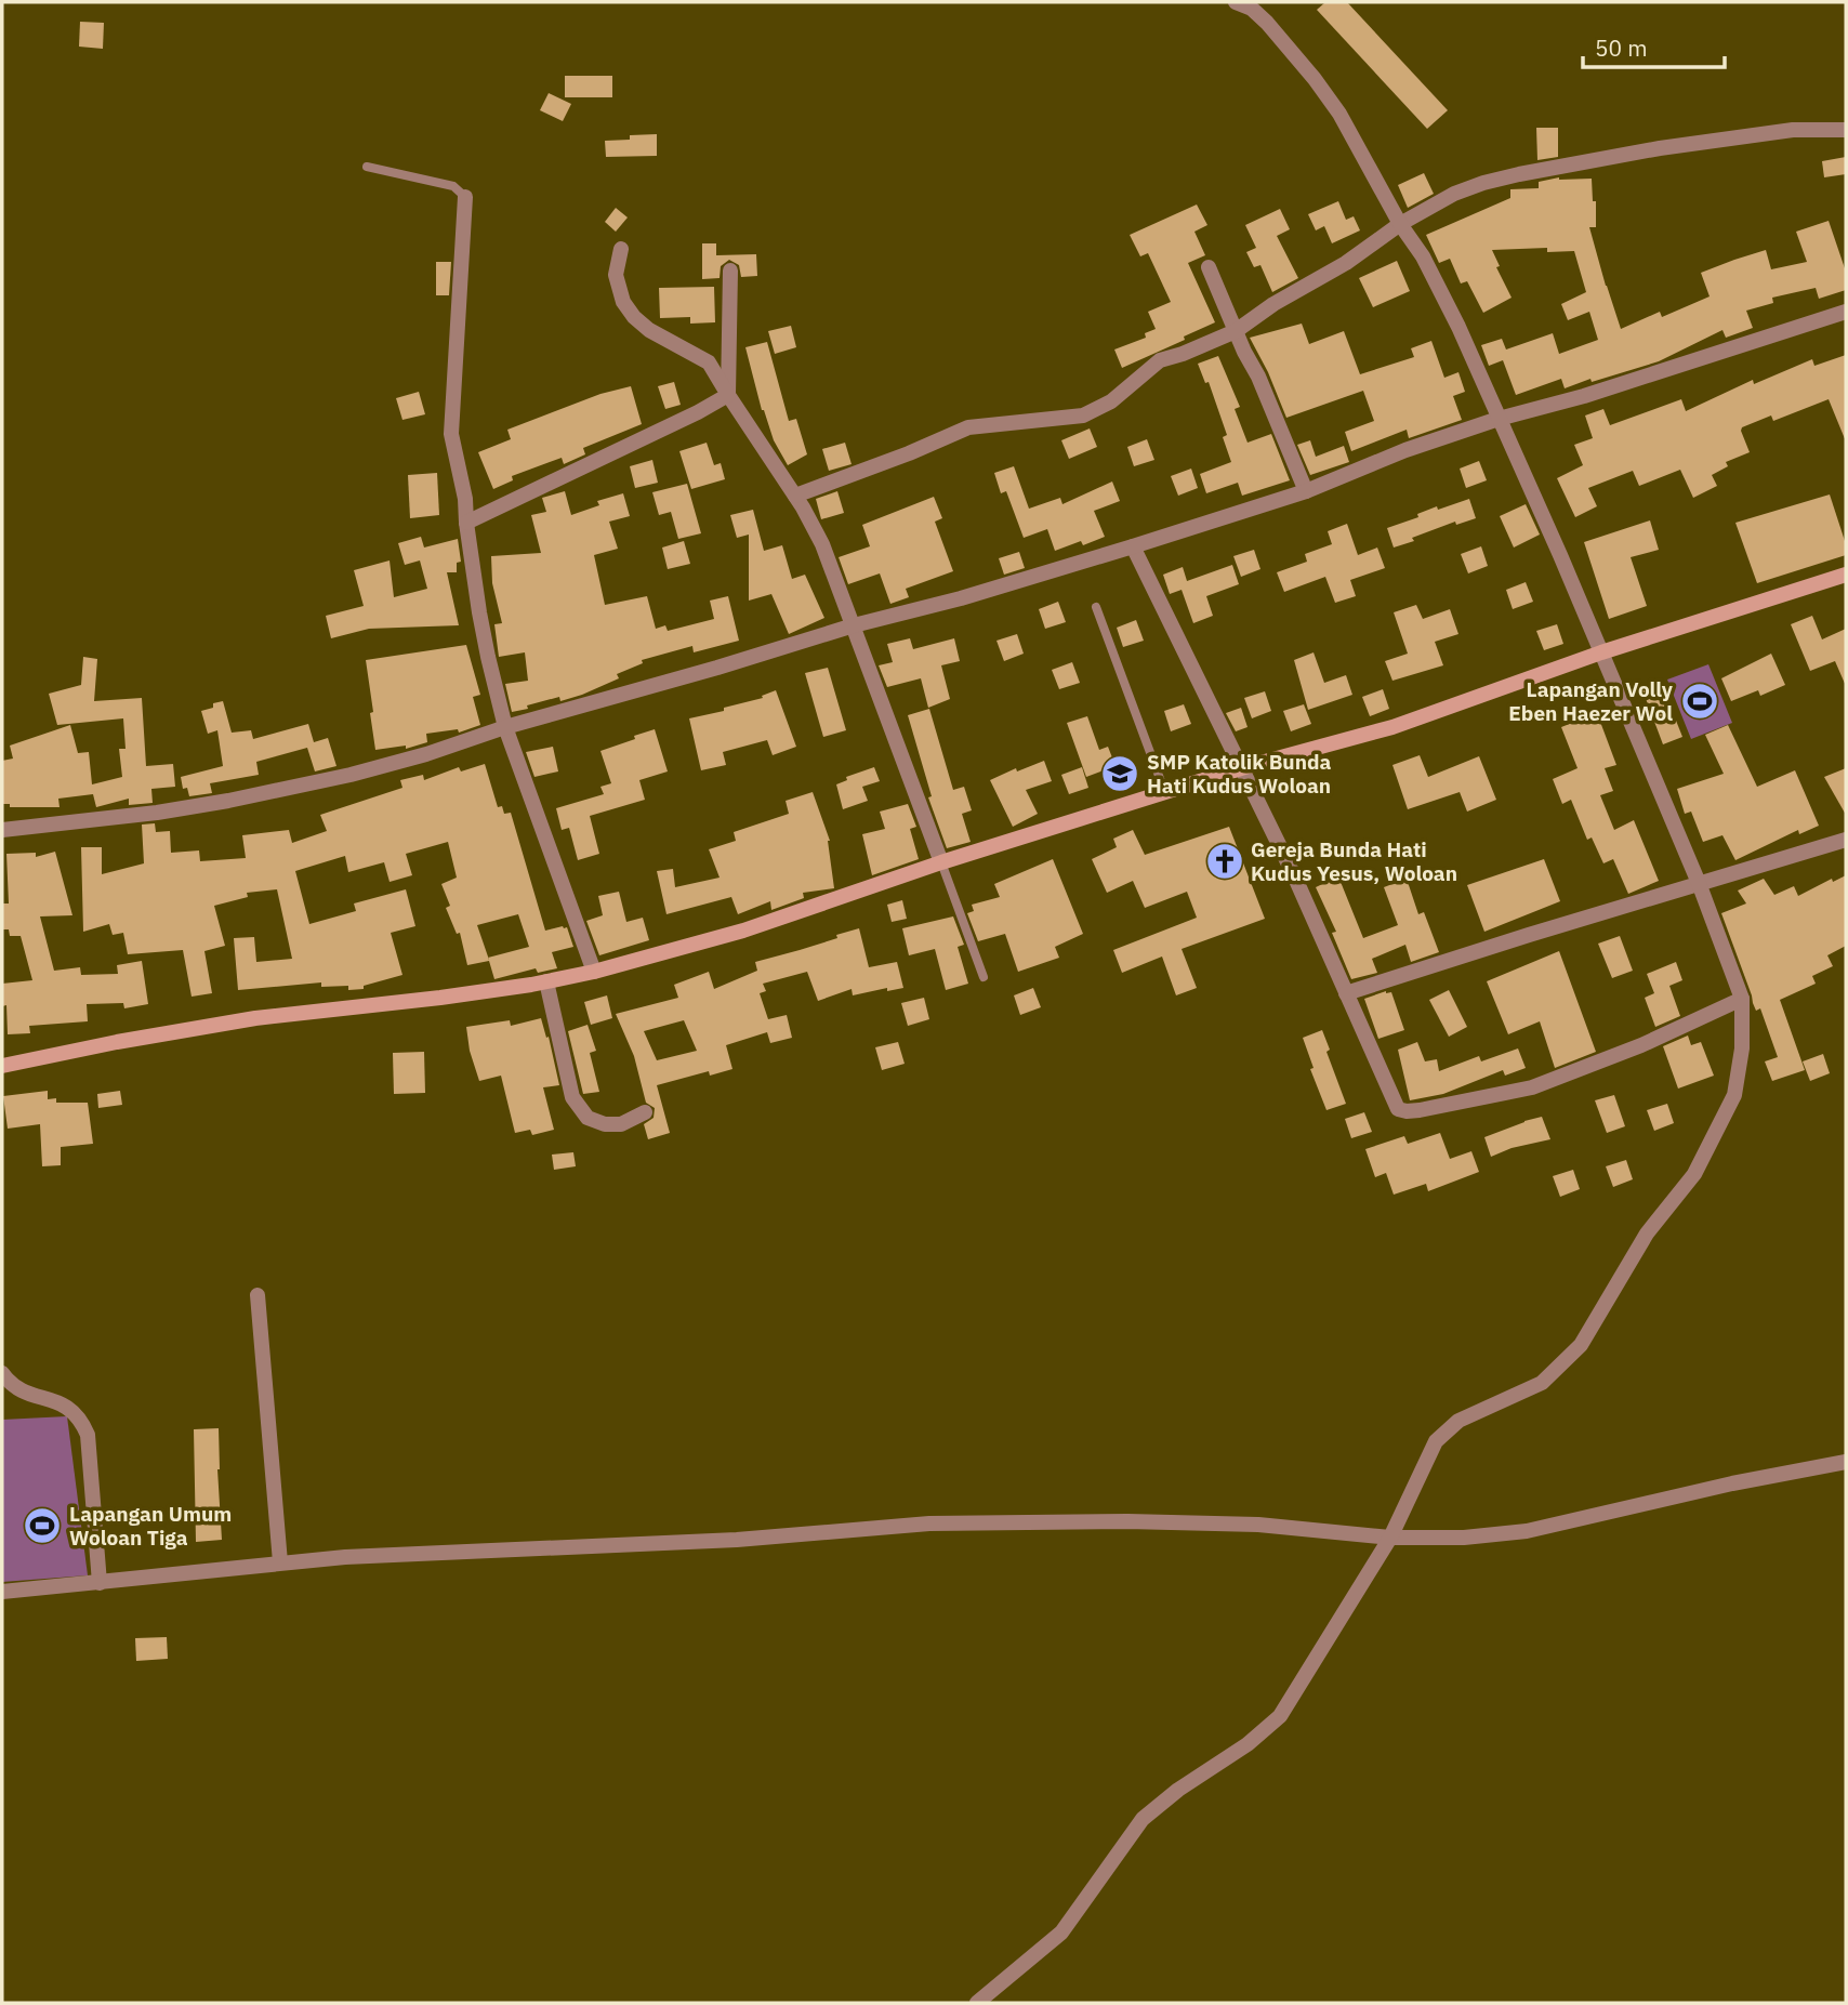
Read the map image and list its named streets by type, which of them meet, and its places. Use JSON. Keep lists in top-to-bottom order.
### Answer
{
  "places": {
    "sports": ["Lapangan Volly Eben Haezer Wol", "Lapangan Umum Woloan Tiga"],
    "school or university": ["SMP Katolik Bunda Hati Kudus Woloan"],
    "church": ["Gereja Bunda Hati Kudus Yesus, Woloan"]
  },
  "scale_bar": "50 m"
}
